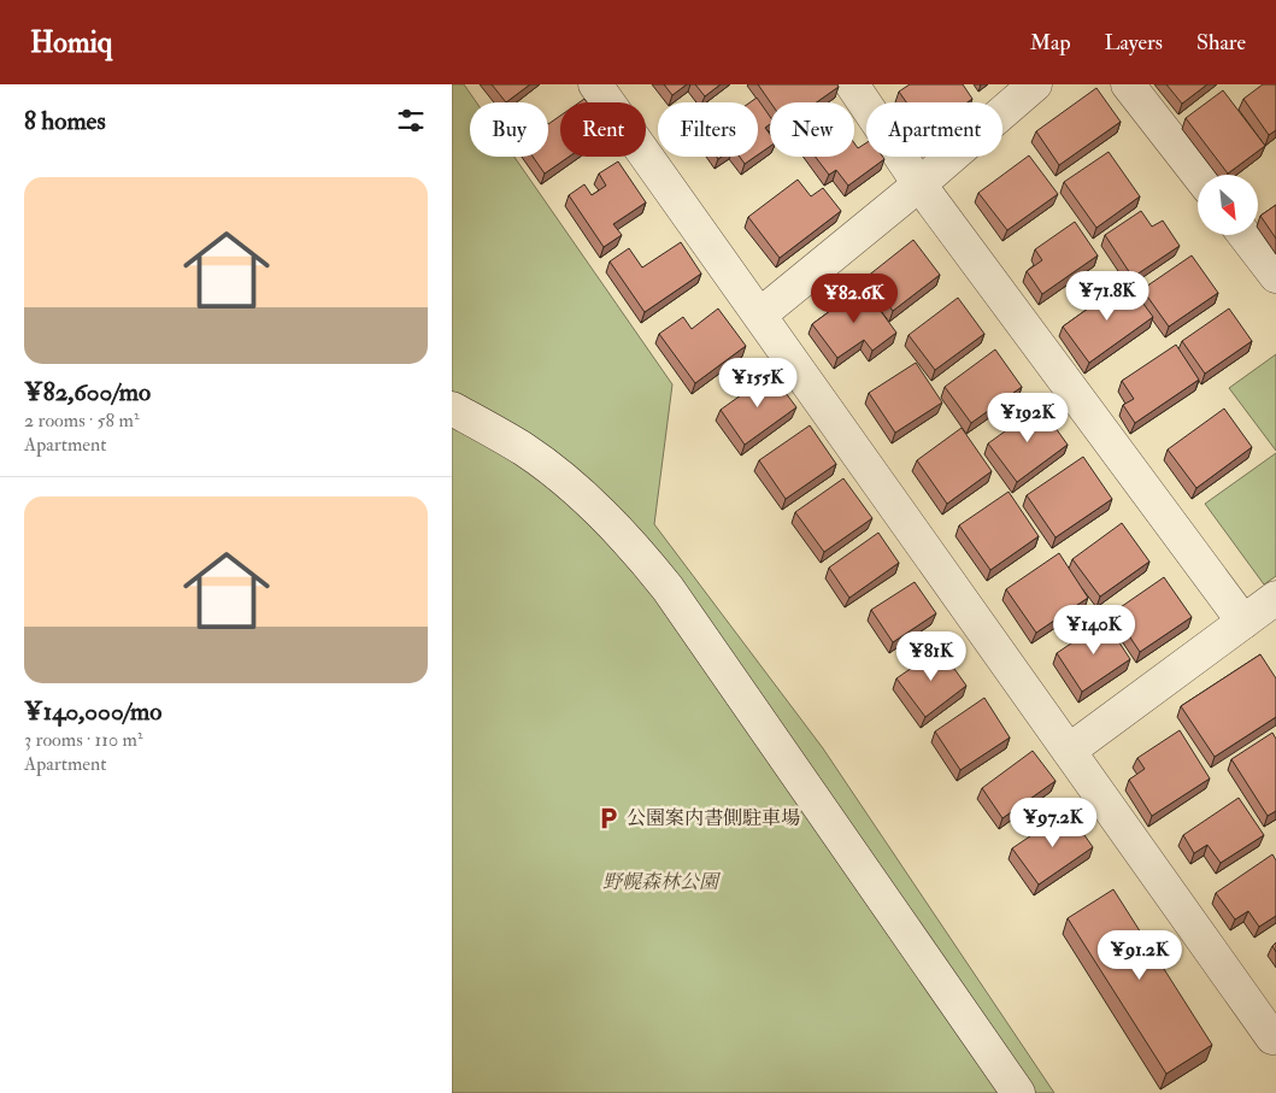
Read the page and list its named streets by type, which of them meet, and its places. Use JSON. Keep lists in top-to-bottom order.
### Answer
{
  "parks": ["野幌森林公園"],
  "places": {
    "parking": ["公園案内書側駐車場"]
  },
  "north": "bottom right",
  "page": {
    "header": "Homiq",
    "nav": ["Map", "Layers", "Share"],
    "heading": "8 homes",
    "chip": [
      "Buy",
      "Rent",
      "Filters",
      "New",
      "Apartment"
    ],
    "list": [
      {
        "name": "¥82,600/mo",
        "note": "2 rooms · 58 m² · Apartment"
      },
      {
        "name": "¥140,000/mo",
        "note": "3 rooms · 110 m² · Apartment"
      }
    ],
    "price": [
      "¥71.8K",
      "¥82.6K",
      "¥155K",
      "¥192K",
      "¥140K",
      "¥81K",
      "¥97.2K",
      "¥91.2K"
    ]
  }
}
